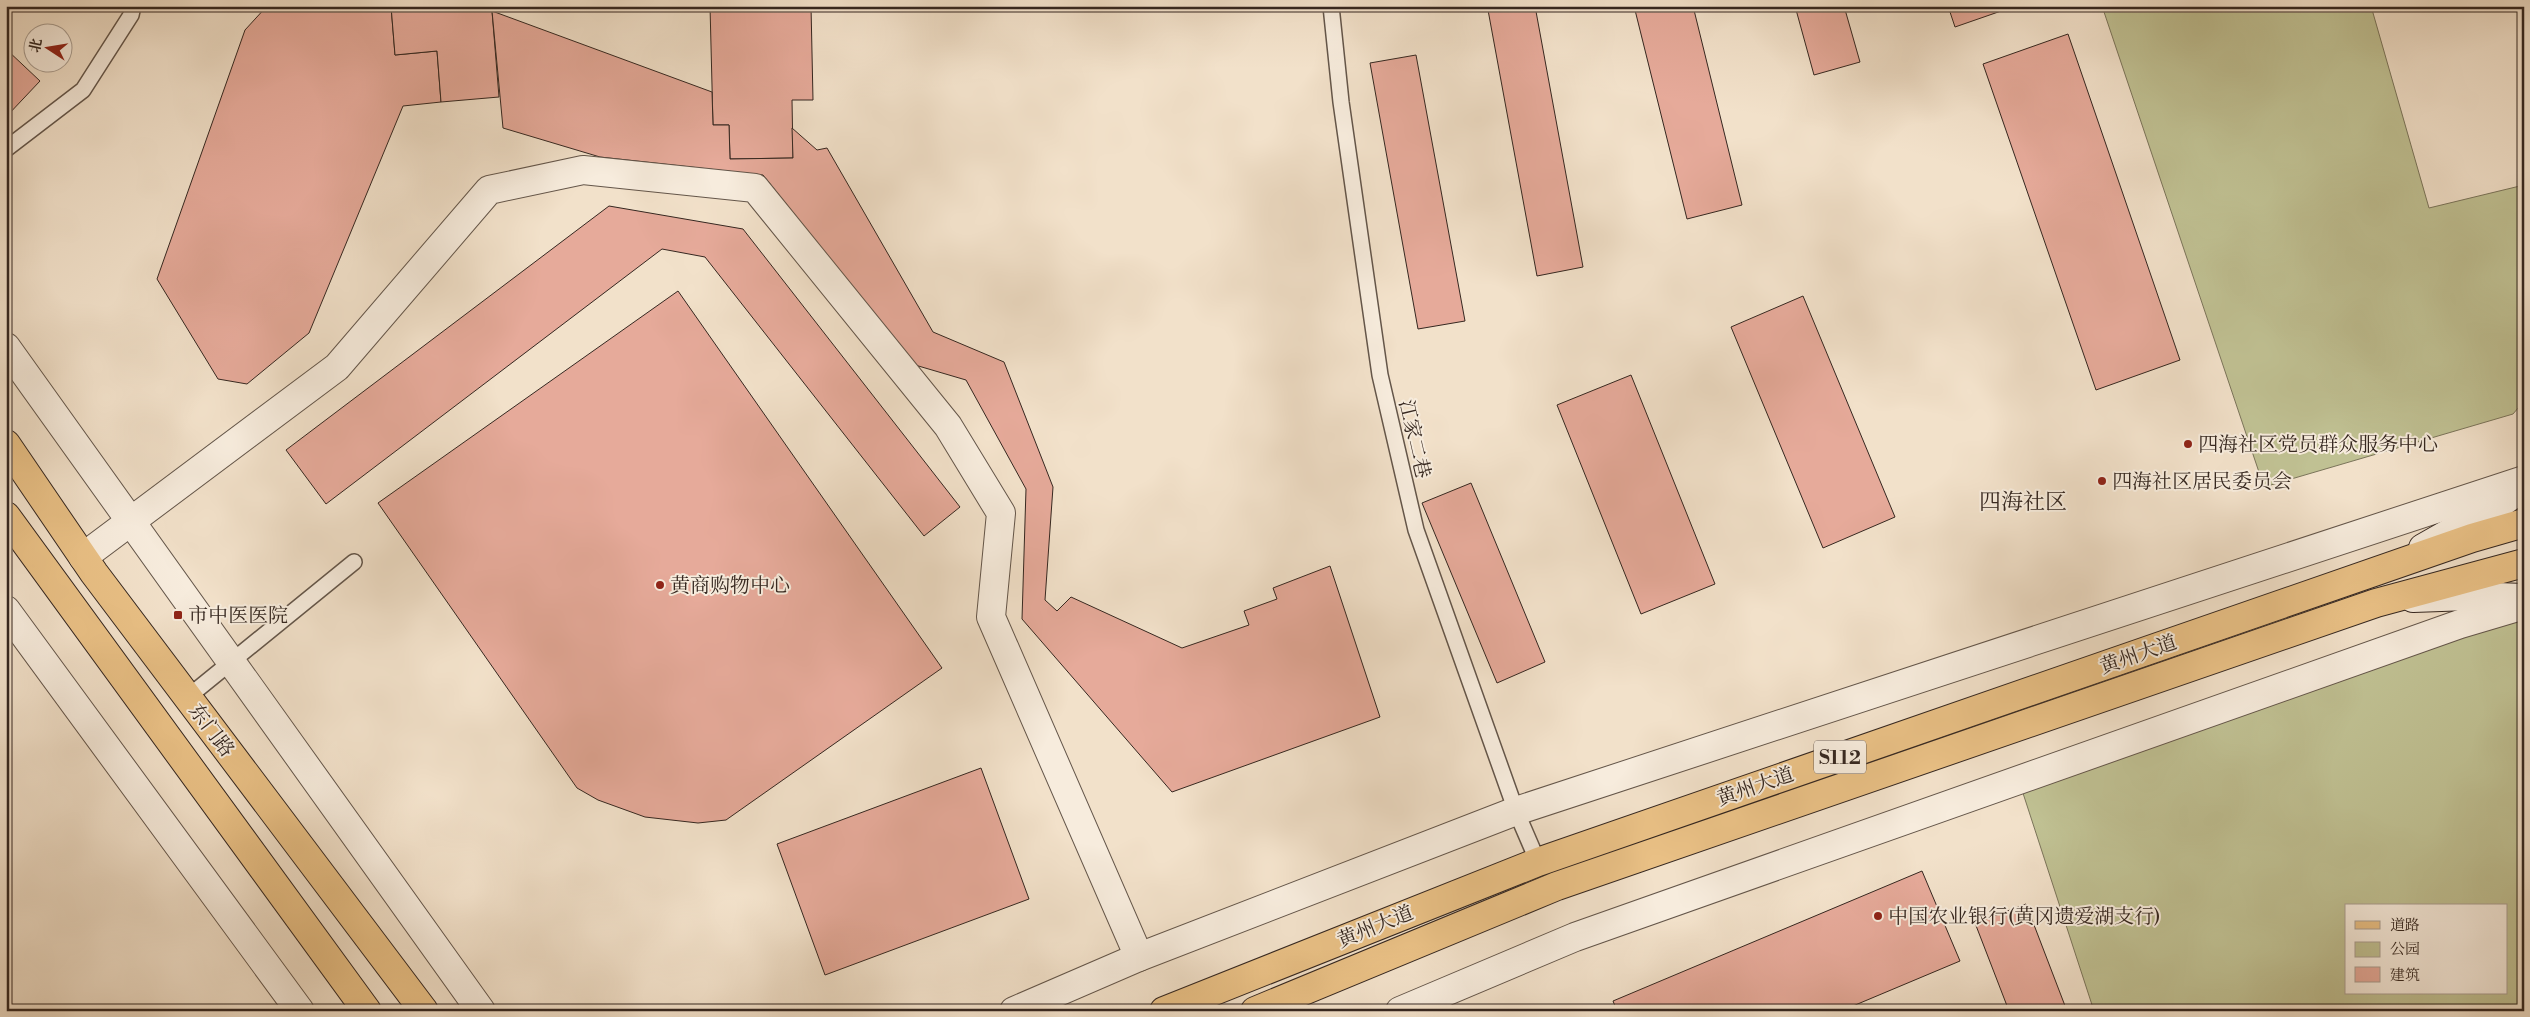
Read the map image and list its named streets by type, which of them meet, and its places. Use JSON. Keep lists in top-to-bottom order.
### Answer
{
  "streets": {
    "main road": ["黄州大道", "东门路", "S112"],
    "lane": ["江家二巷"]
  },
  "crossings": [
    ["江家二巷", "黄州大道"]
  ],
  "districts": ["四海社区"],
  "places": {
    "other": [
      "四海社区党员群众服务中心",
      "四海社区居民委员会",
      "黄商购物中心",
      "中国农业银行(黄冈遗爱湖支行)"
    ],
    "transit": ["市中医医院"]
  },
  "legend": ["道路", "公园", "建筑"],
  "north": "left"
}
